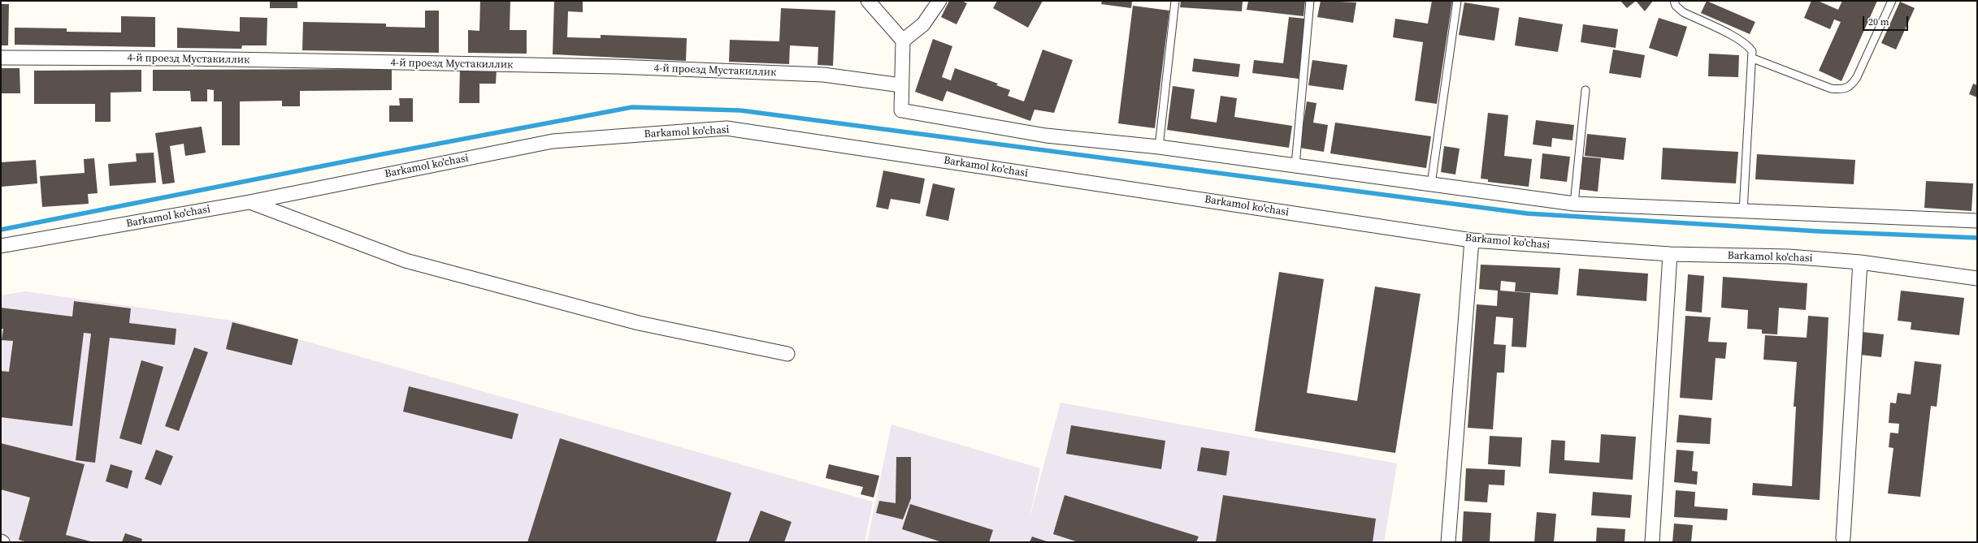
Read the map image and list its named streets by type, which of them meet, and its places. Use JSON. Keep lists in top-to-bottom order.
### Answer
{
  "streets": {
    "street": ["4-й проезд Мустакиллик", "Barkamol ko'chasi"]
  },
  "scale_bar": "20 m"
}
